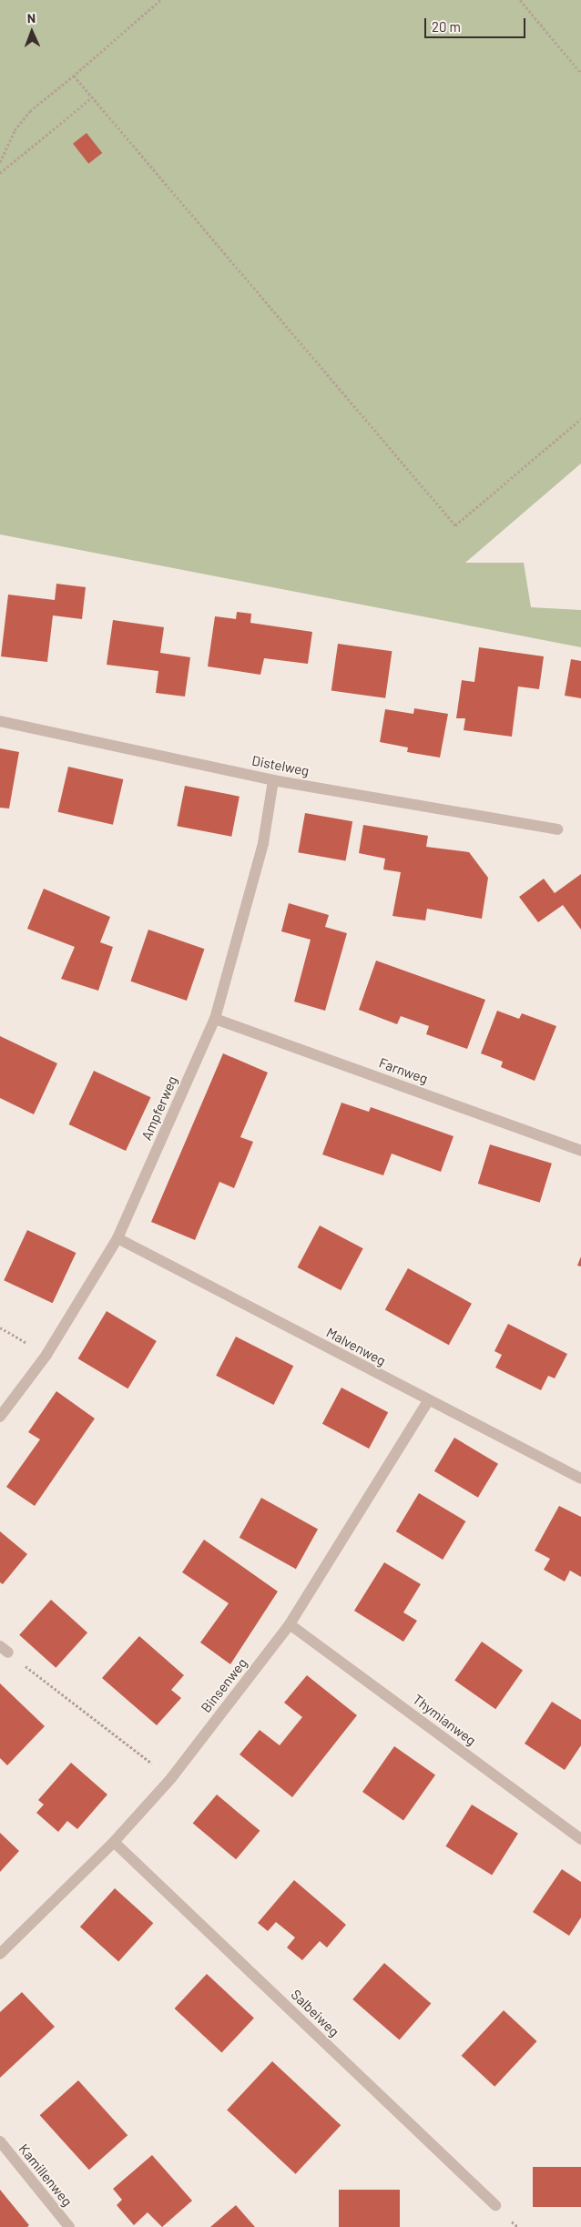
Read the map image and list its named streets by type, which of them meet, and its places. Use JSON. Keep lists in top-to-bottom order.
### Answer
{
  "streets": {
    "street": [
      "Distelweg",
      "Farnweg",
      "Ampferweg",
      "Malvenweg",
      "Binsenweg",
      "Thymianweg",
      "Salbeiweg",
      "Kamillenweg"
    ]
  },
  "crossings": [
    ["Distelweg", "Ampferweg"],
    ["Farnweg", "Ampferweg"],
    ["Ampferweg", "Malvenweg"],
    ["Malvenweg", "Binsenweg"],
    ["Binsenweg", "Thymianweg"],
    ["Binsenweg", "Salbeiweg"]
  ],
  "scale_bar": "20 m",
  "north": "top"
}
